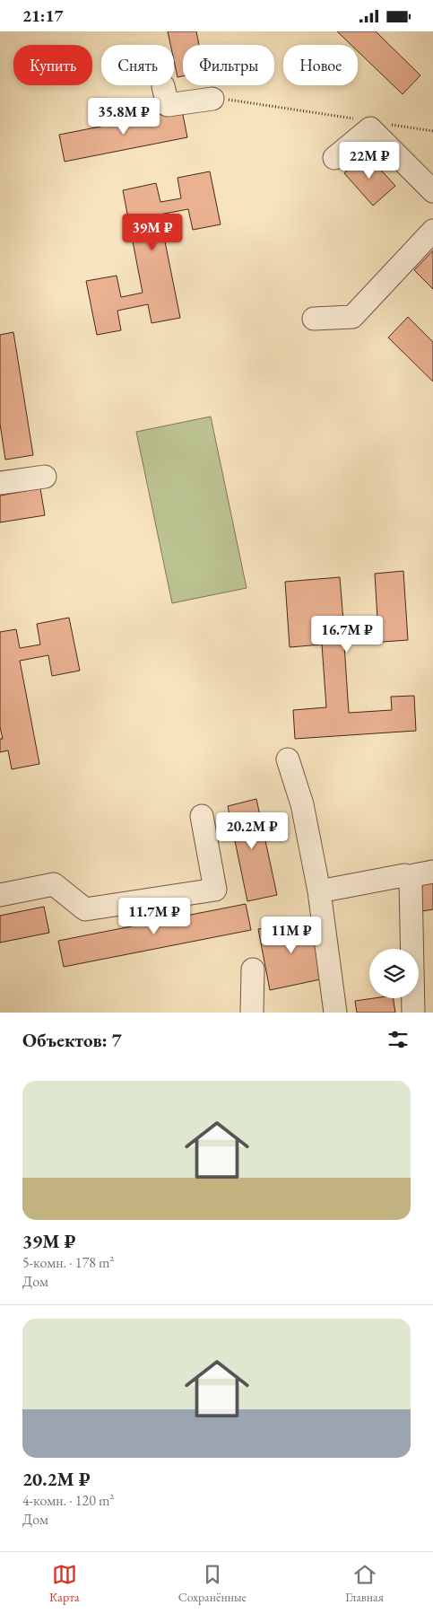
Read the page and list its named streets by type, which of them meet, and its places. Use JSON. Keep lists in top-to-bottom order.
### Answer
{
  "page": {
    "status": "21:17",
    "chip": [
      "Купить",
      "Снять",
      "Фильтры",
      "Новое"
    ],
    "price": [
      "35.8M ₽",
      "22M ₽",
      "39M ₽",
      "16.7M ₽",
      "20.2M ₽",
      "11.7M ₽",
      "11M ₽"
    ],
    "heading": "Объектов: 7",
    "list": [
      {
        "name": "39M ₽",
        "note": "5-комн. · 178 m² · Дом"
      },
      {
        "name": "20.2M ₽",
        "note": "4-комн. · 120 m² · Дом"
      }
    ],
    "tabs": ["Карта", "Сохранённые", "Главная"]
  }
}
